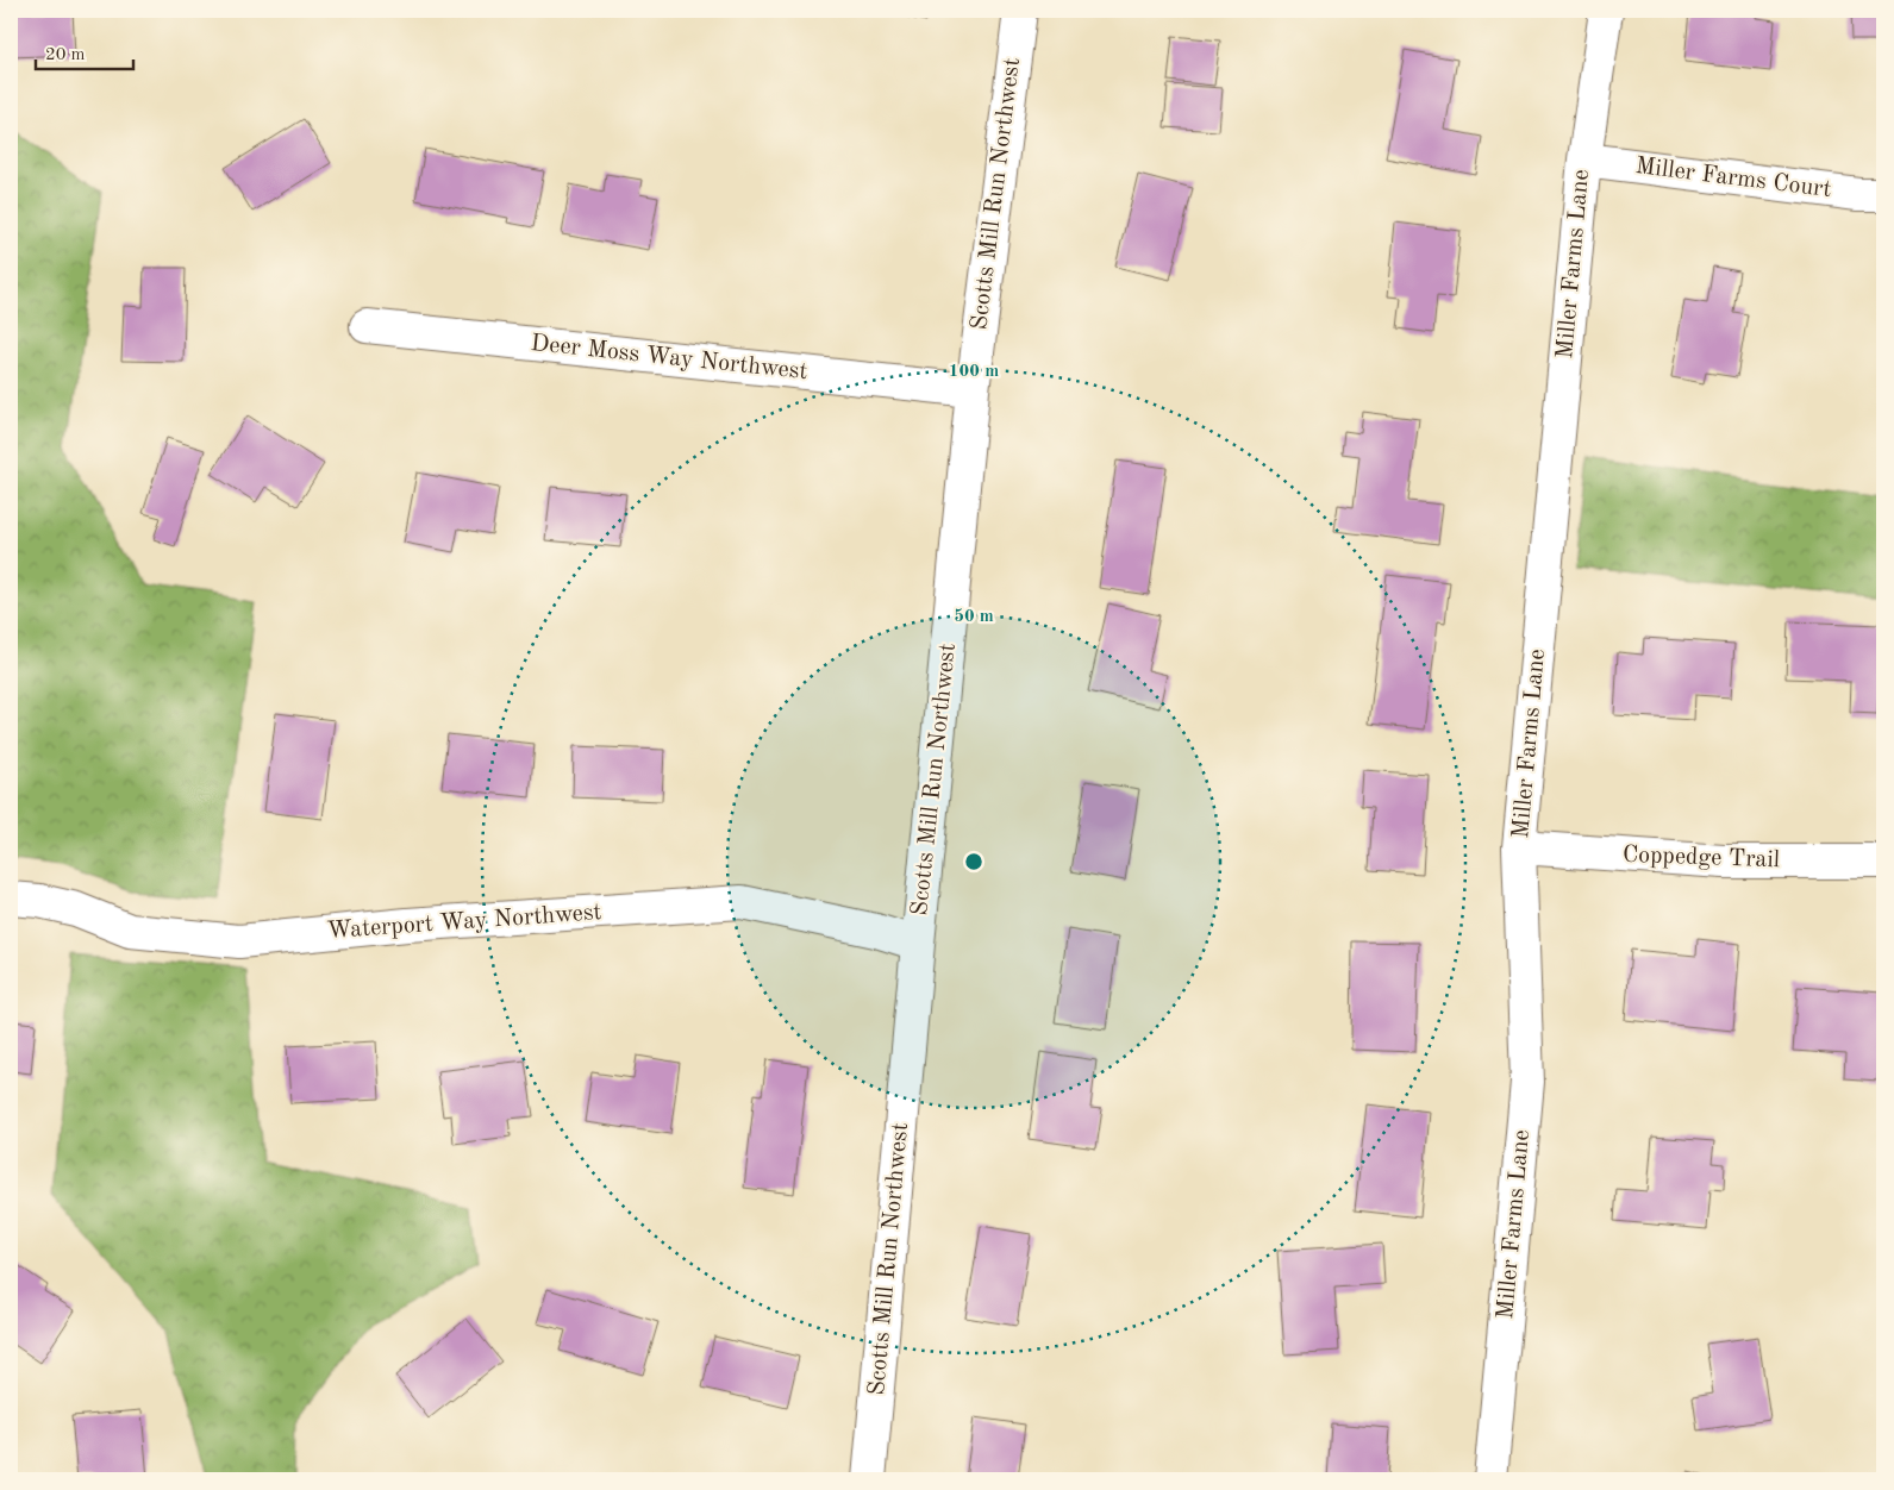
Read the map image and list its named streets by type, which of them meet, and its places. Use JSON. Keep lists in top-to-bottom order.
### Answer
{
  "streets": {
    "street": [
      "Miller Farms Court",
      "Scotts Mill Run Northwest",
      "Miller Farms Lane",
      "Deer Moss Way Northwest",
      "Coppedge Trail",
      "Waterport Way Northwest"
    ]
  },
  "crossings": [
    ["Miller Farms Court", "Miller Farms Lane"],
    ["Scotts Mill Run Northwest", "Deer Moss Way Northwest"],
    ["Scotts Mill Run Northwest", "Waterport Way Northwest"],
    ["Miller Farms Lane", "Coppedge Trail"]
  ],
  "scale_bar": "20 m",
  "rings": ["100 m", "50 m"]
}
